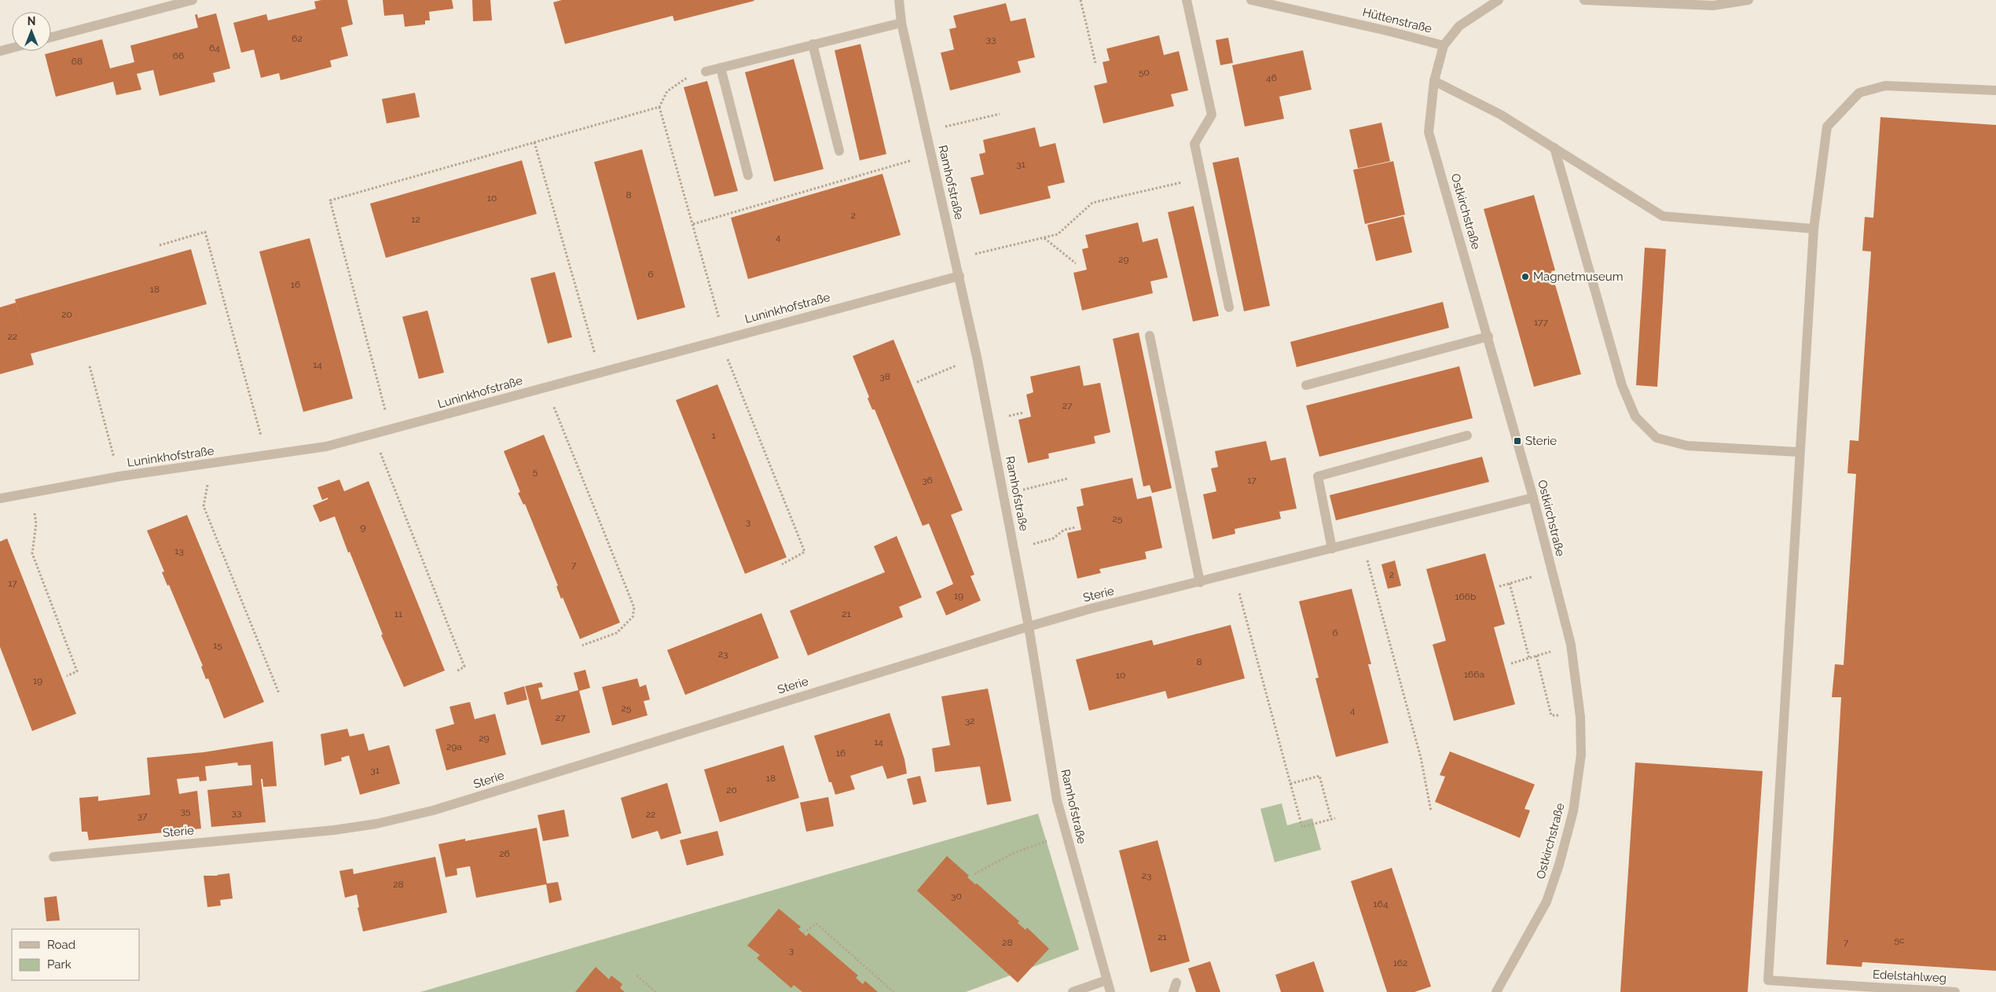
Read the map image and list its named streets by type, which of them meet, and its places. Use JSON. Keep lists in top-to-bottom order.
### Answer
{
  "streets": {
    "street": [
      "Hüttenstraße",
      "Ramhofstraße",
      "Ostkirchstraße",
      "Luninkhofstraße",
      "Sterie",
      "Edelstahlweg"
    ]
  },
  "crossings": [
    ["Hüttenstraße", "Ostkirchstraße"],
    ["Ramhofstraße", "Luninkhofstraße"],
    ["Ramhofstraße", "Sterie"],
    ["Ostkirchstraße", "Sterie"]
  ],
  "places": {
    "other": ["Magnetmuseum"],
    "transit": ["Sterie"]
  },
  "house_numbers": [
    "62",
    "33",
    "64",
    "66",
    "68",
    "50",
    "46",
    "31",
    "8",
    "10",
    "2",
    "12",
    "4",
    "29",
    "6",
    "16",
    "18",
    "20",
    "177",
    "22",
    "14",
    "38",
    "27",
    "1",
    "5",
    "36",
    "17",
    "25",
    "3",
    "9",
    "13",
    "7",
    "2",
    "17",
    "19",
    "166b",
    "11",
    "21",
    "6",
    "15",
    "23",
    "8",
    "166a",
    "10",
    "19",
    "25",
    "4",
    "27",
    "32",
    "29",
    "14",
    "29a",
    "16",
    "31",
    "18",
    "20",
    "35",
    "33",
    "22",
    "37",
    "26",
    "23",
    "28",
    "30",
    "164",
    "21",
    "5c",
    "28",
    "7",
    "3",
    "162"
  ],
  "legend": ["Road", "Park"],
  "north": "top"
}
